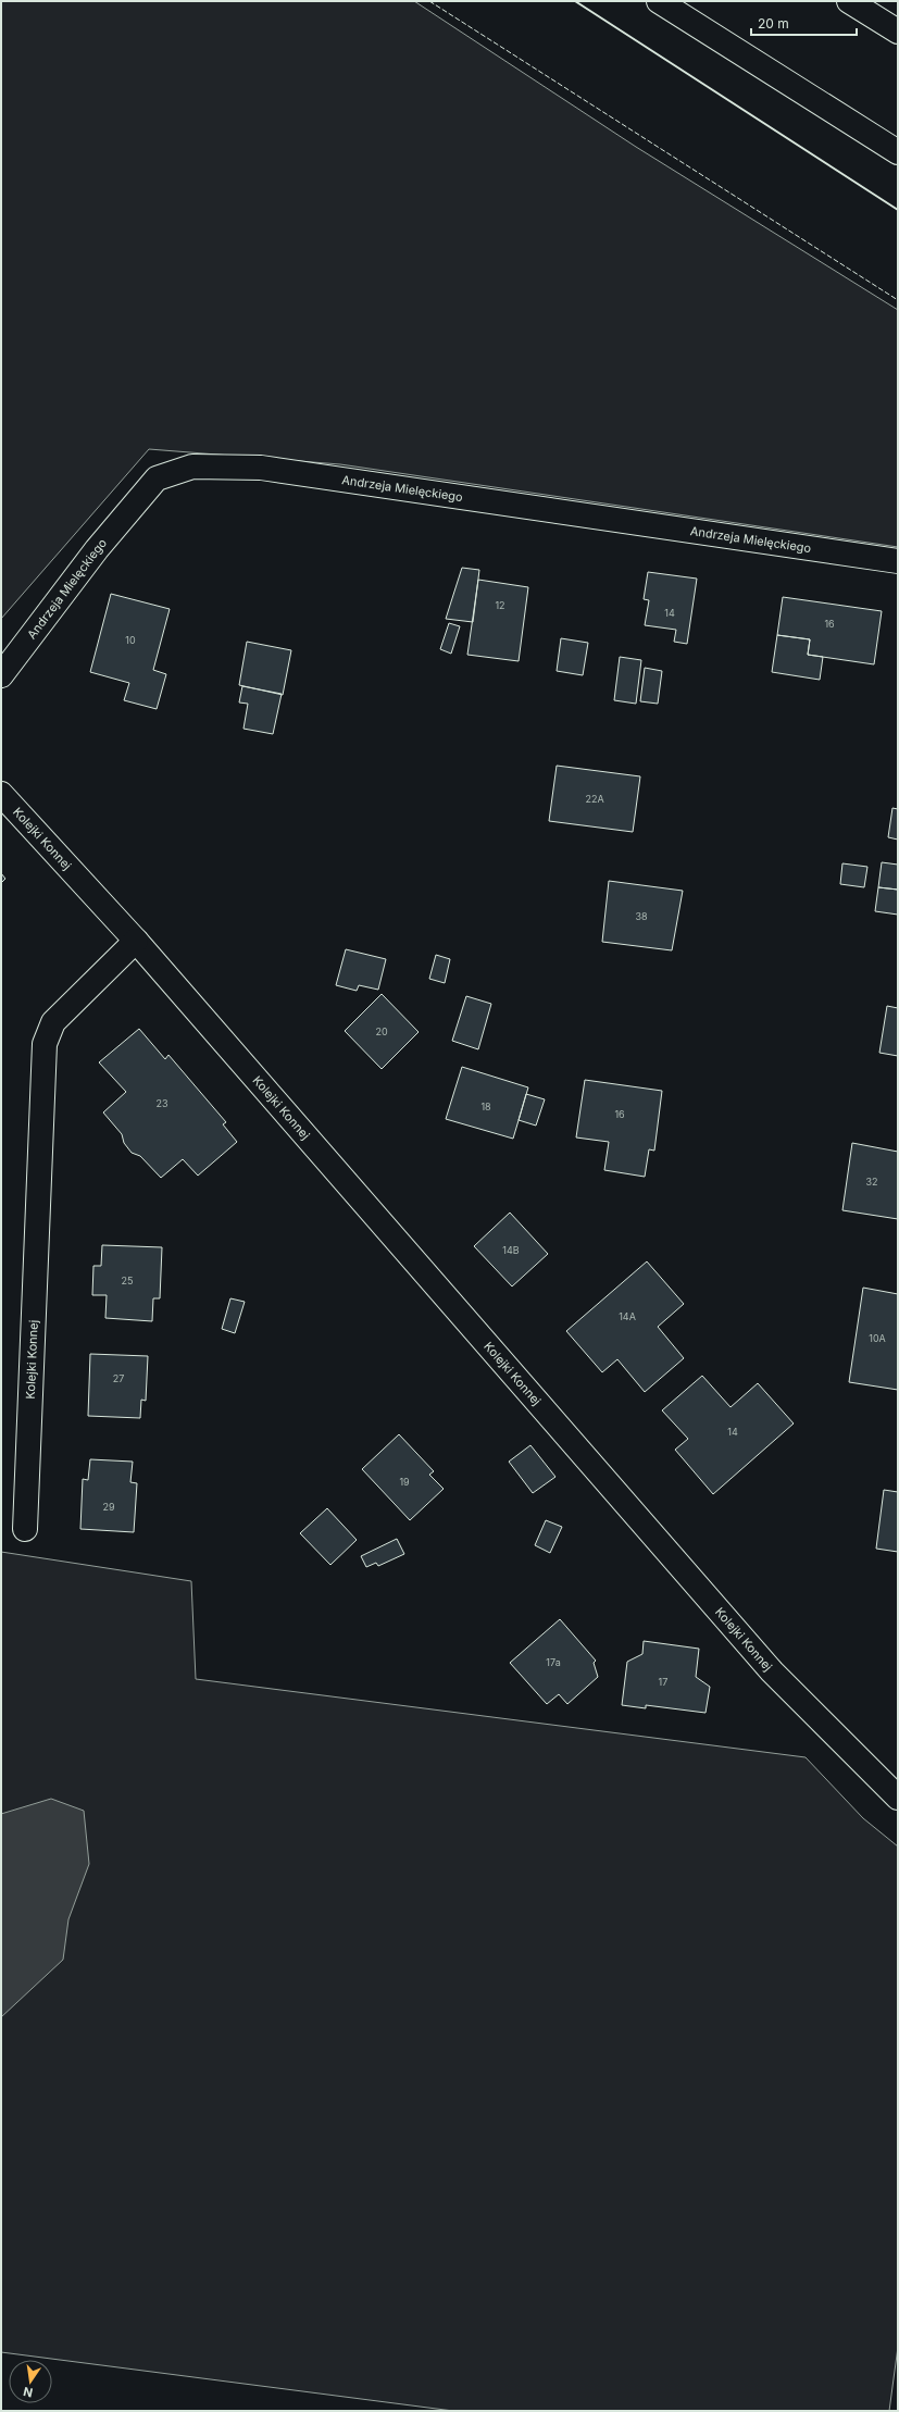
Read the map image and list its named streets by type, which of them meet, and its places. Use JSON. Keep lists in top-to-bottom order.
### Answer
{
  "streets": {
    "main road": ["Andrzeja Mielęckiego", "Kolejki Konnej"]
  },
  "house_numbers": [
    "12",
    "14",
    "16",
    "10",
    "22A",
    "38",
    "20",
    "23",
    "18",
    "16",
    "32",
    "14B",
    "25",
    "14A",
    "10A",
    "27",
    "14",
    "19",
    "29",
    "17a",
    "17"
  ],
  "scale_bar": "20 m",
  "north": "bottom"
}
